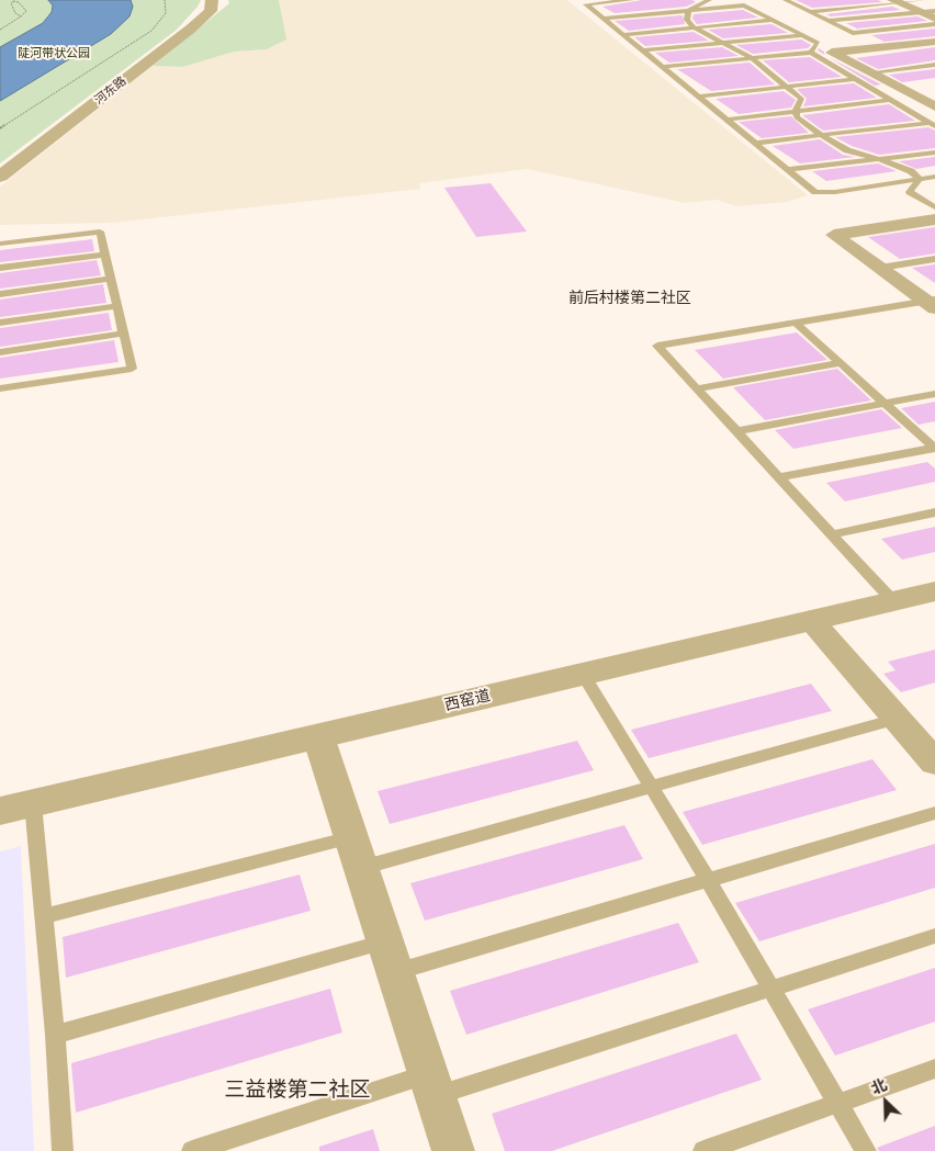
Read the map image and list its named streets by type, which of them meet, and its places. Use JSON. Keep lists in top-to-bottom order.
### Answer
{
  "streets": {
    "street": ["河东路", "西窑道"]
  },
  "districts": ["前后村楼第二社区", "三益楼第二社区"],
  "parks": ["陡河带状公园"],
  "north": "top left"
}
